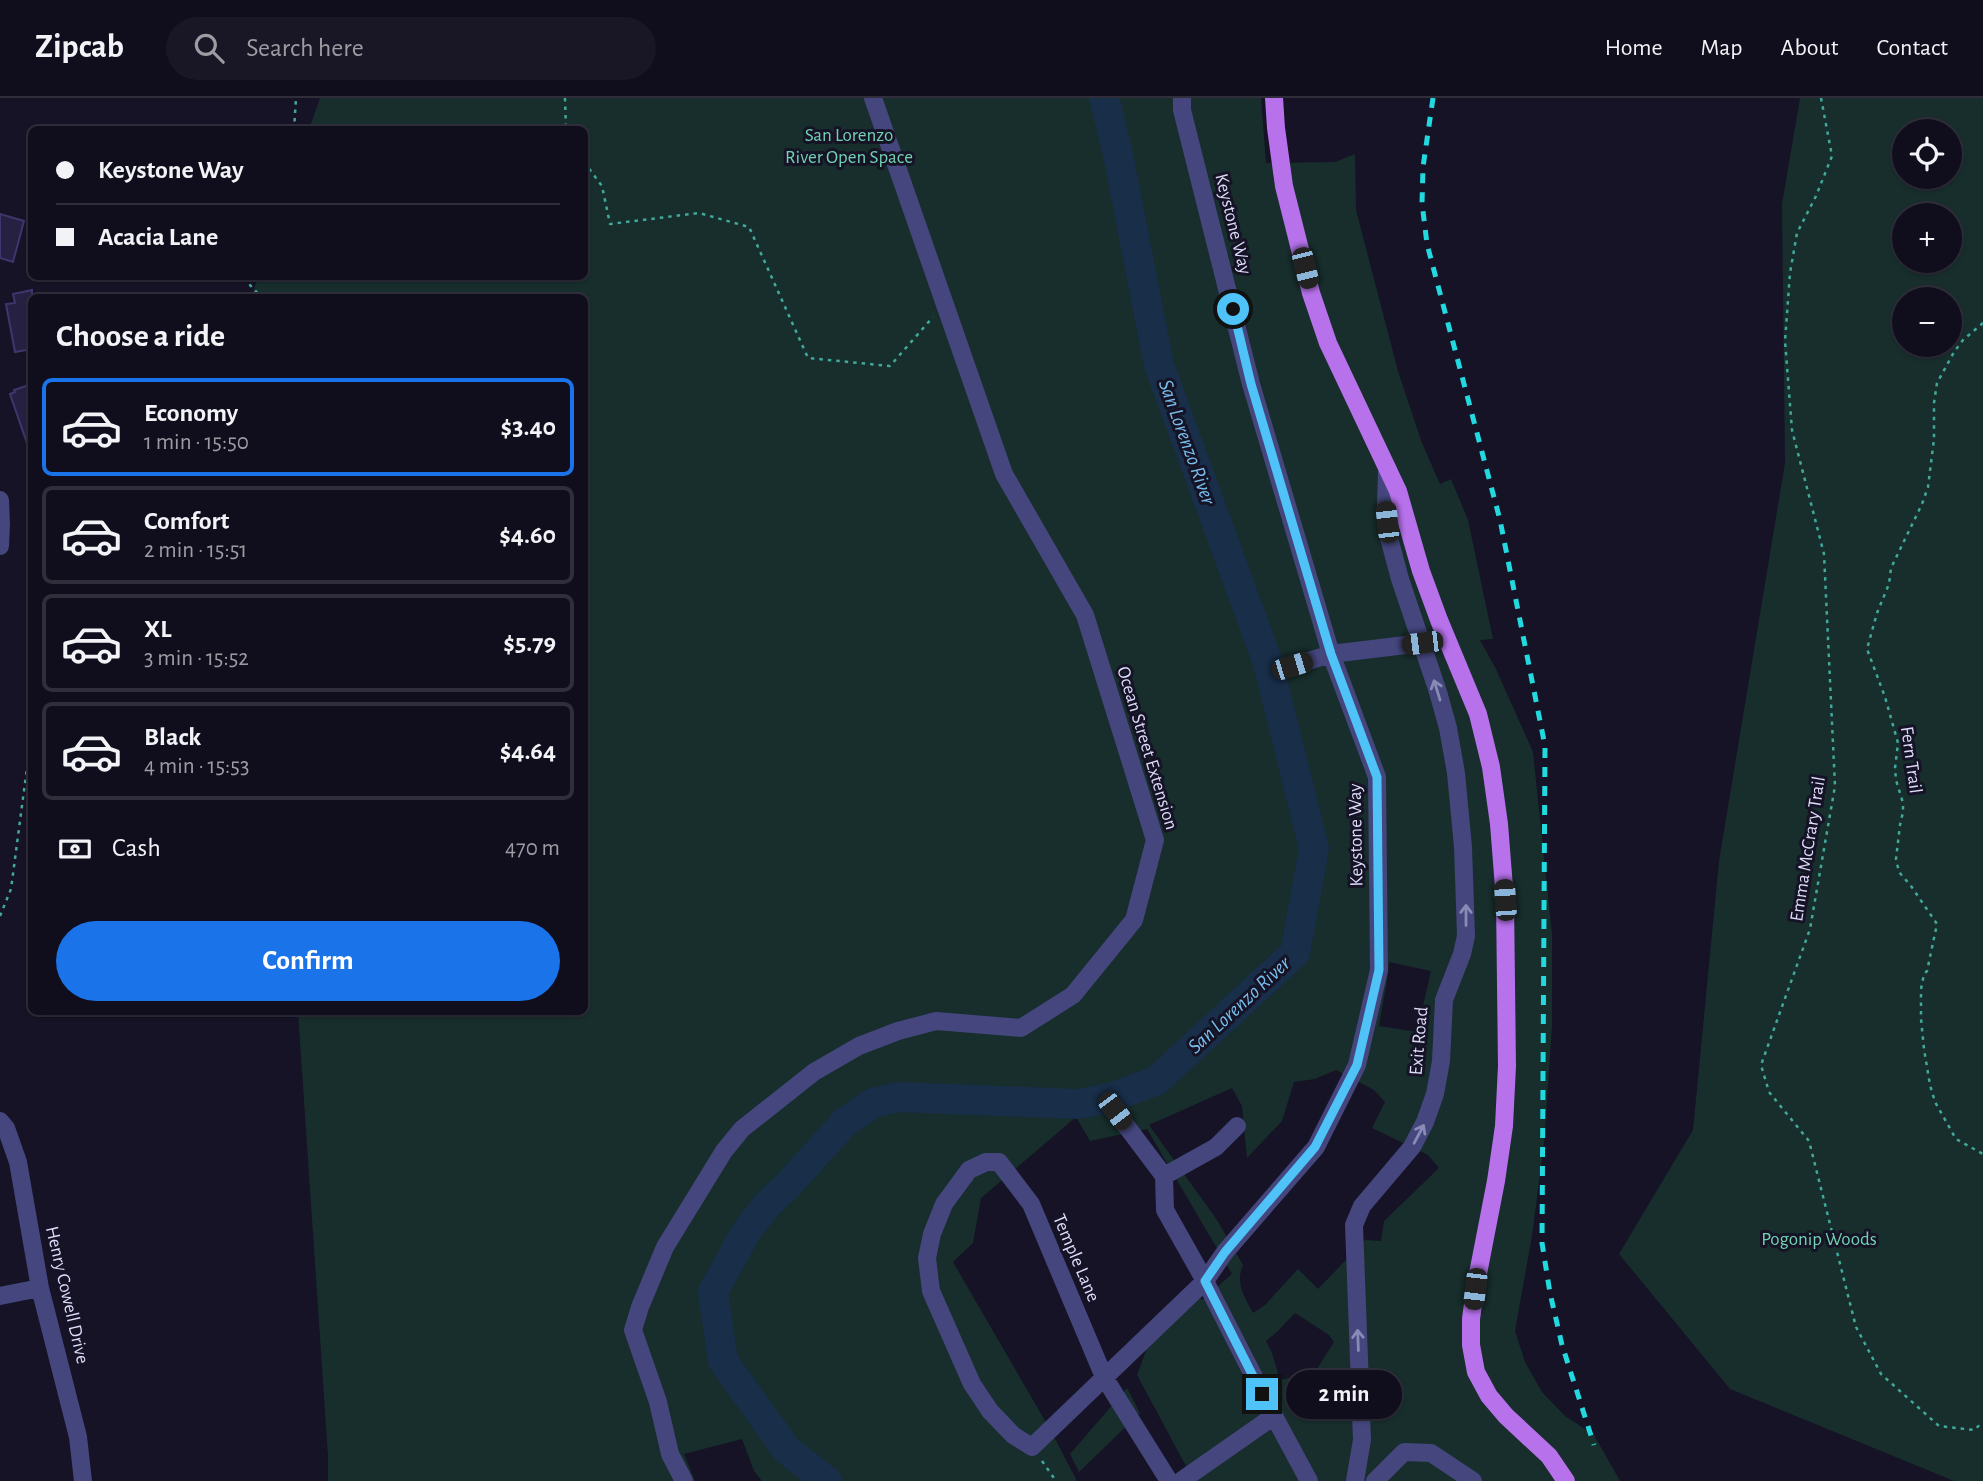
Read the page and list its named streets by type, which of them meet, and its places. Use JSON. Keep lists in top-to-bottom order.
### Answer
{
  "streets": {
    "street": [
      "Keystone Way",
      "Ocean Street Extension",
      "Exit Road",
      "Temple Lane",
      "Henry Cowell Drive"
    ],
    "path": ["Fern Trail", "Emma McCrary Trail"]
  },
  "crossings": [
    ["Keystone Way", "Temple Lane"]
  ],
  "one_way": ["Exit Road"],
  "water": ["San Lorenzo River"],
  "parks": ["San Lorenzo River Open Space", "Pogonip Woods"],
  "page": {
    "header": "Zipcab",
    "search": "Search here",
    "nav": [
      "Home",
      "Map",
      "About",
      "Contact"
    ],
    "map_buttons": ["+", "−"],
    "banner": ["Keystone Way", "Acacia Lane"],
    "heading": "Choose a ride",
    "list": [
      {
        "name": "Economy",
        "note": "1 min · 15:50",
        "value": "$3.40"
      },
      {
        "name": "Comfort",
        "note": "2 min · 15:51",
        "value": "$4.60"
      },
      {
        "name": "XL",
        "note": "3 min · 15:52",
        "value": "$5.79"
      },
      {
        "name": "Black",
        "note": "4 min · 15:53",
        "value": "$4.64"
      }
    ],
    "pay": ["Cash", "470 m"],
    "buttons": "Confirm",
    "bubble": "2 min"
  }
}
